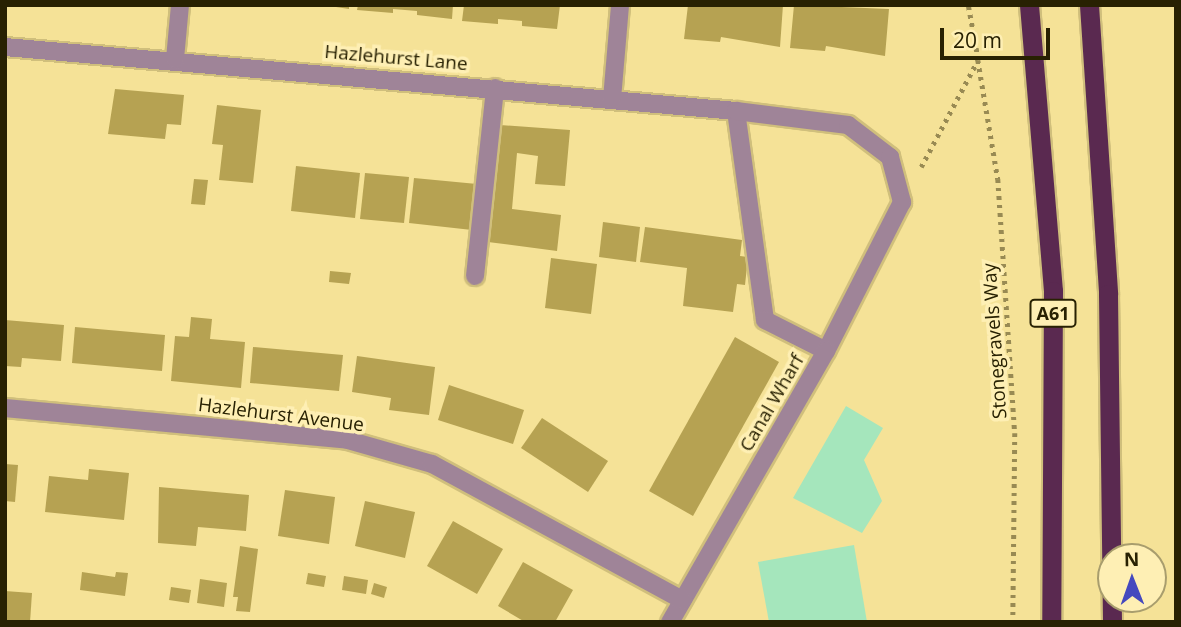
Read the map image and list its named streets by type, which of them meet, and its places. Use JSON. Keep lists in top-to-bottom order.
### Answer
{
  "streets": {
    "highway": ["A61"],
    "street": ["Hazlehurst Lane", "Canal Wharf", "Hazlehurst Avenue"],
    "path": ["Stonegravels Way"]
  },
  "crossings": [
    ["Hazlehurst Lane", "Canal Wharf"],
    ["Canal Wharf", "Hazlehurst Avenue"]
  ],
  "scale_bar": "20 m",
  "north": "top"
}
